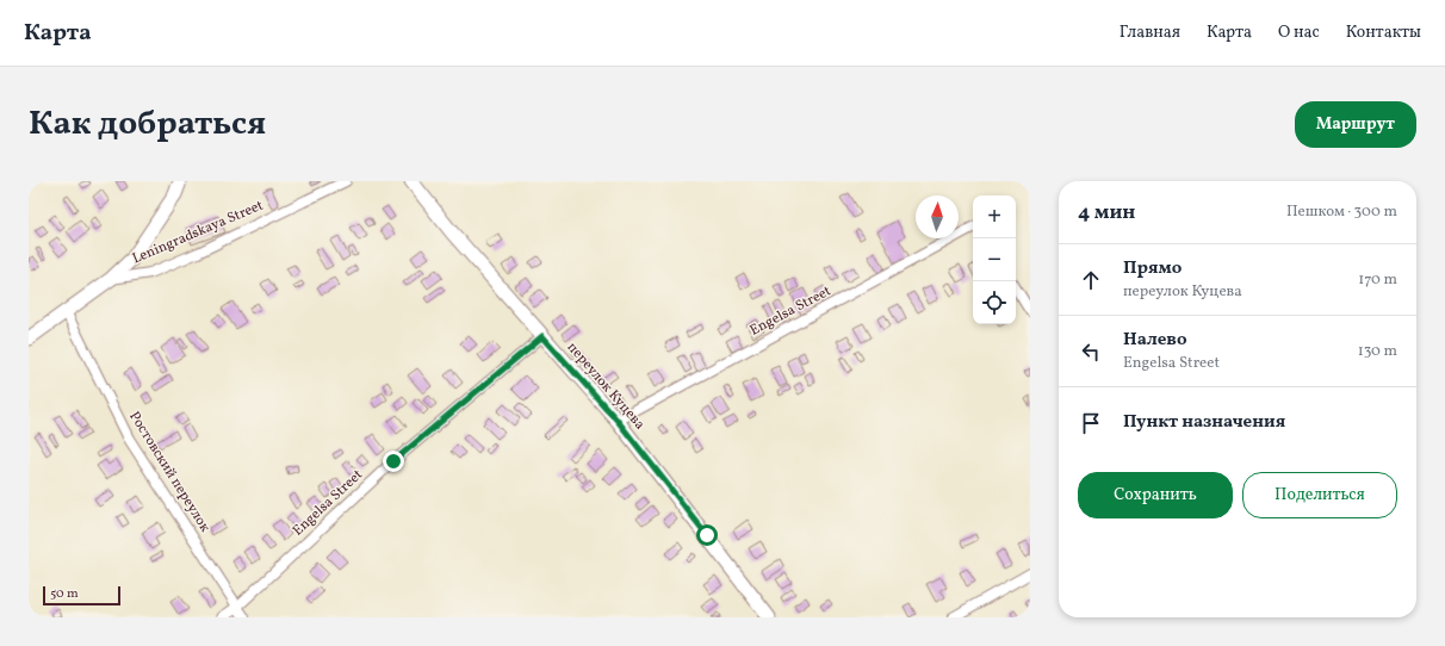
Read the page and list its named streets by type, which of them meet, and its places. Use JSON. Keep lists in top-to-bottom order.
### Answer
{
  "streets": {
    "street": [
      "Leningradskaya Street",
      "Engelsa Street",
      "переулок Куцева",
      "Ростовский переулок"
    ]
  },
  "crossings": [
    ["Leningradskaya Street", "Ростовский переулок"],
    ["Engelsa Street", "переулок Куцева"],
    ["Engelsa Street", "Ростовский переулок"]
  ],
  "scale_bar": "50 m",
  "north": "top",
  "page": {
    "header": "Карта",
    "nav": [
      "Главная",
      "Карта",
      "О нас",
      "Контакты"
    ],
    "title": "Как добраться",
    "buttons": [
      "Маршрут",
      ["Сохранить", "Поделиться"]
    ],
    "heading": ["4 мин", "Пешком · 300 m"],
    "map_buttons": ["+", "−"],
    "list": [
      ["Прямо", "переулок Куцева", "170 m"],
      ["Налево", "Engelsa Street", "130 m"],
      "Пункт назначения"
    ],
    "scale": "50 m"
  }
}
